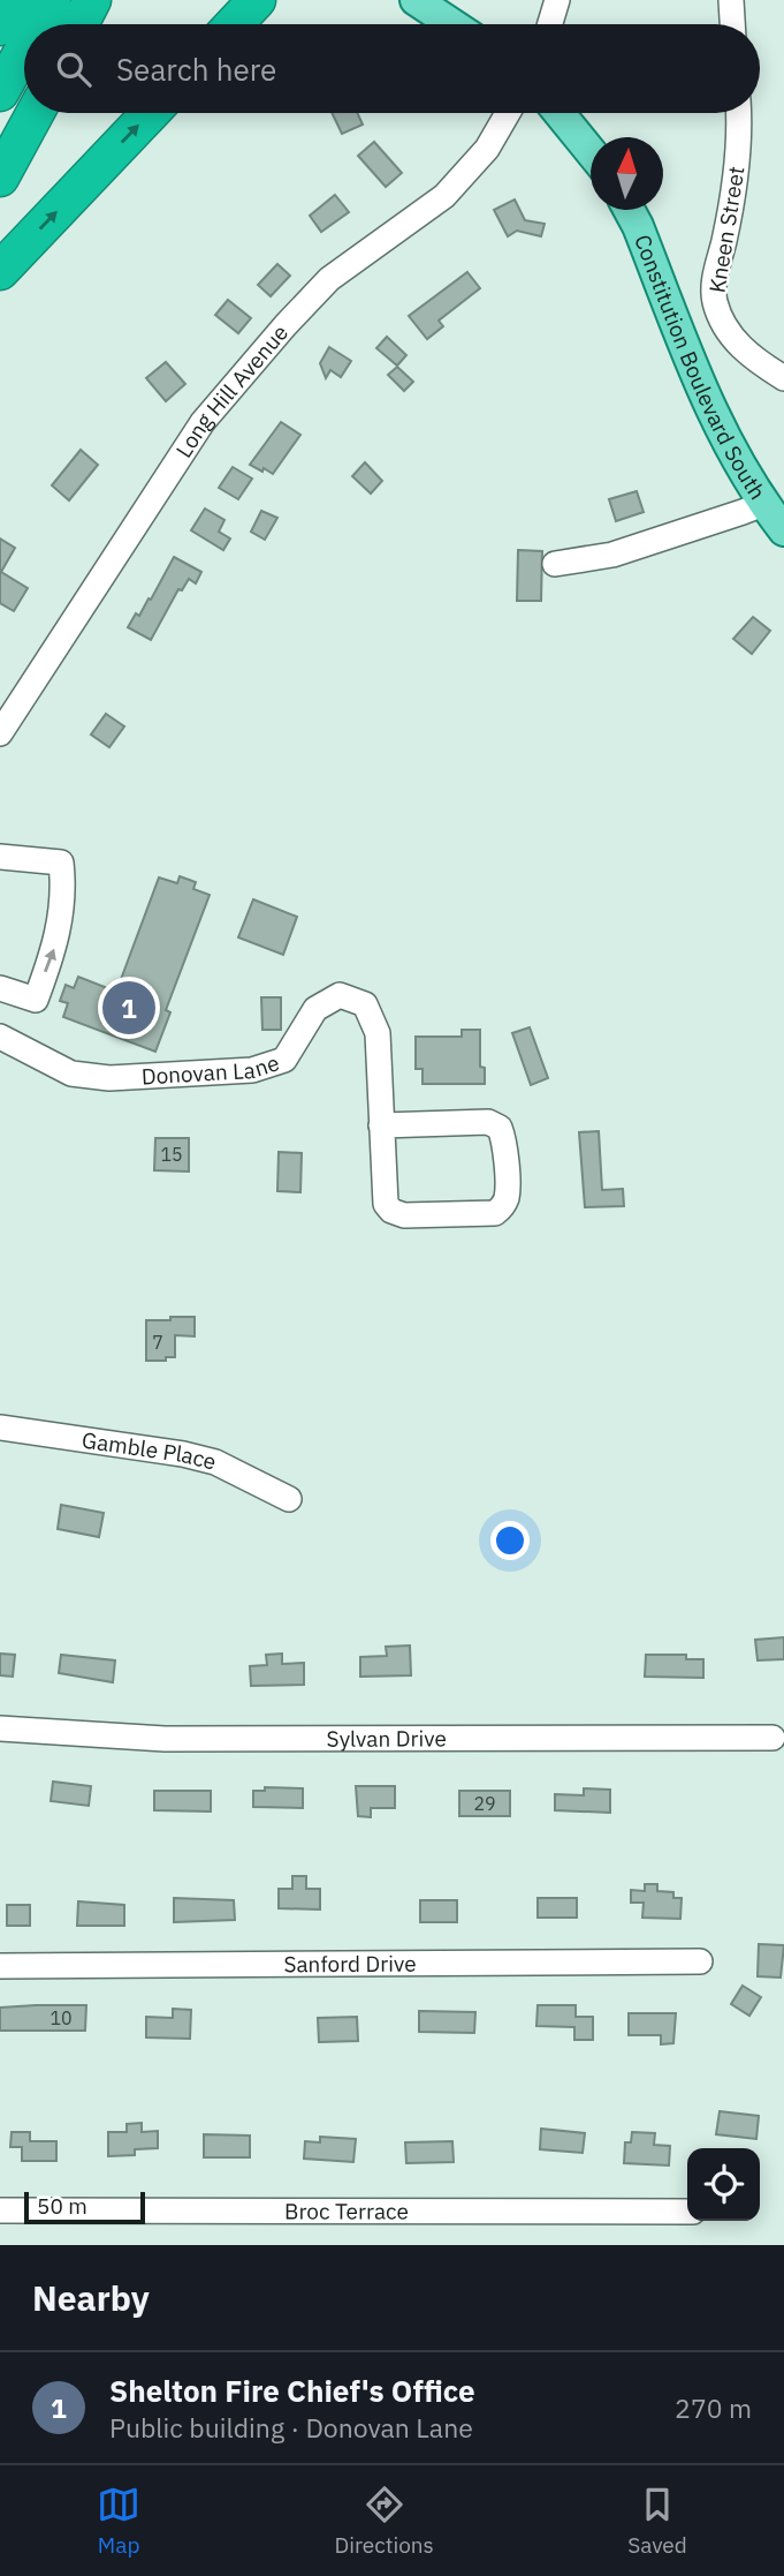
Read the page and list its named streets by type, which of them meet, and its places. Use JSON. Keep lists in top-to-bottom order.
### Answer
{
  "streets": {
    "main road": ["Constitution Boulevard South"],
    "street": [
      "Kneen Street",
      "Long Hill Avenue",
      "Donovan Lane",
      "Gamble Place",
      "Sylvan Drive",
      "Sanford Drive",
      "Broc Terrace"
    ]
  },
  "house_numbers": [
    "15",
    "7",
    "29",
    "10"
  ],
  "scale_bar": "50 m",
  "north": "top",
  "page": {
    "search": "Search here",
    "pins": "1",
    "scale": "50 m",
    "heading": "Nearby",
    "list": [
      {
        "mark": "1",
        "name": "Shelton Fire Chief's Office",
        "note": "Public building · Donovan Lane",
        "value": "270 m"
      }
    ],
    "nav": ["Map", "Directions", "Saved"]
  }
}
